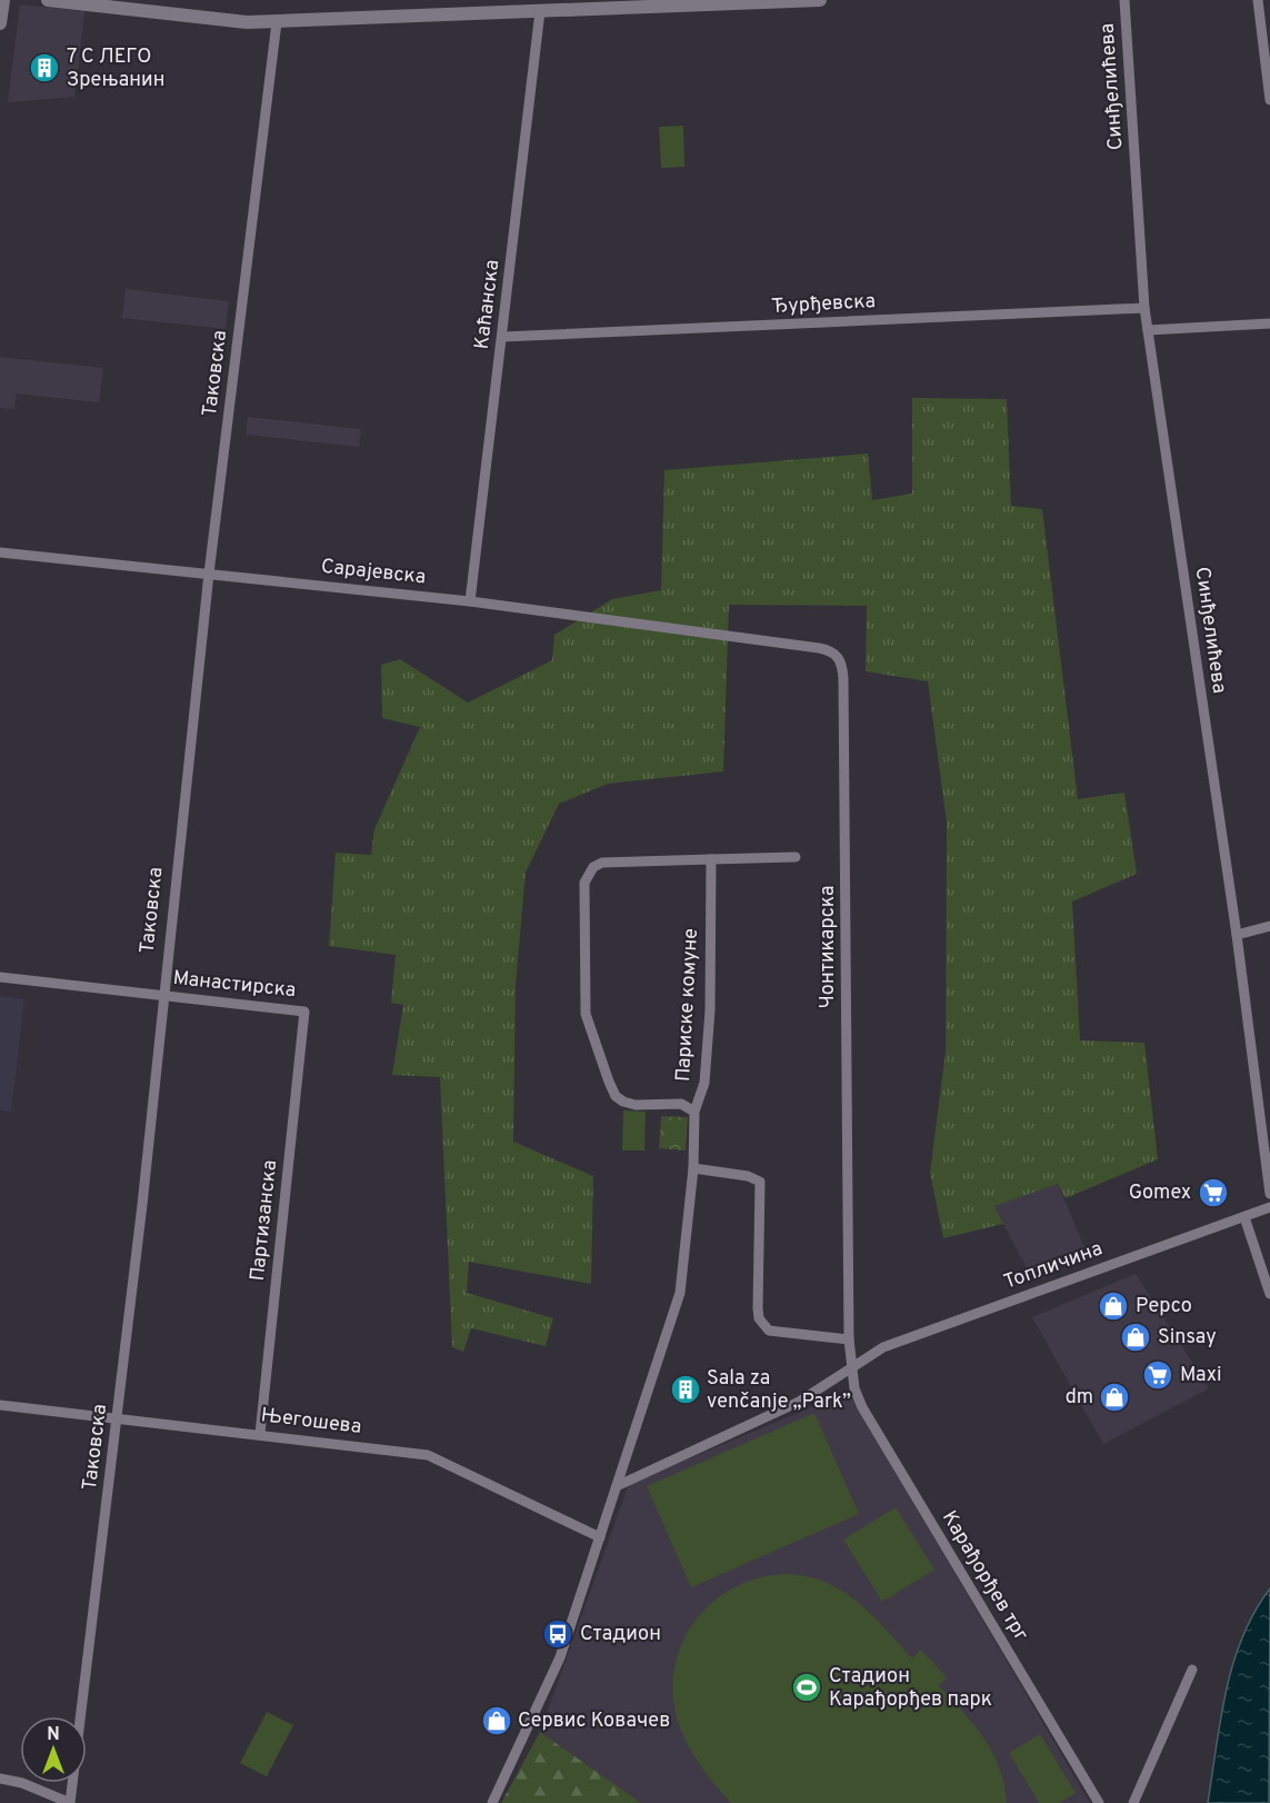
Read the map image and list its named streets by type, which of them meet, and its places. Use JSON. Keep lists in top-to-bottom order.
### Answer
{
  "streets": {
    "street": [
      "Синђелићева",
      "Каћанска",
      "Ђурђевска",
      "Таковска",
      "Сарајевска",
      "Чонтикарска",
      "Манастирска",
      "Париске комуне",
      "Партизанска",
      "Топличина",
      "Његошева",
      "Карађорђев трг"
    ]
  },
  "crossings": [
    ["Синђелићева", "Ђурђевска"],
    ["Каћанска", "Ђурђевска"],
    ["Каћанска", "Сарајевска"],
    ["Таковска", "Сарајевска"],
    ["Таковска", "Манастирска"],
    ["Таковска", "Његошева"],
    ["Сарајевска", "Чонтикарска"],
    ["Чонтикарска", "Карађорђев трг"],
    ["Манастирска", "Партизанска"],
    ["Партизанска", "Његошева"],
    ["Топличина", "Карађорђев трг"]
  ],
  "places": {
    "building": ["7 С ЛЕГО Зрењанин", "Sala za venčanje „Park”"],
    "supermarket": ["Gomex", "Maxi"],
    "shop": [
      "Pepco",
      "Sinsay",
      "dm",
      "Сервис Ковачев"
    ],
    "bus stop": ["Стадион"],
    "sports": ["Стадион Карађорђев парк"]
  },
  "north": "top"
}
